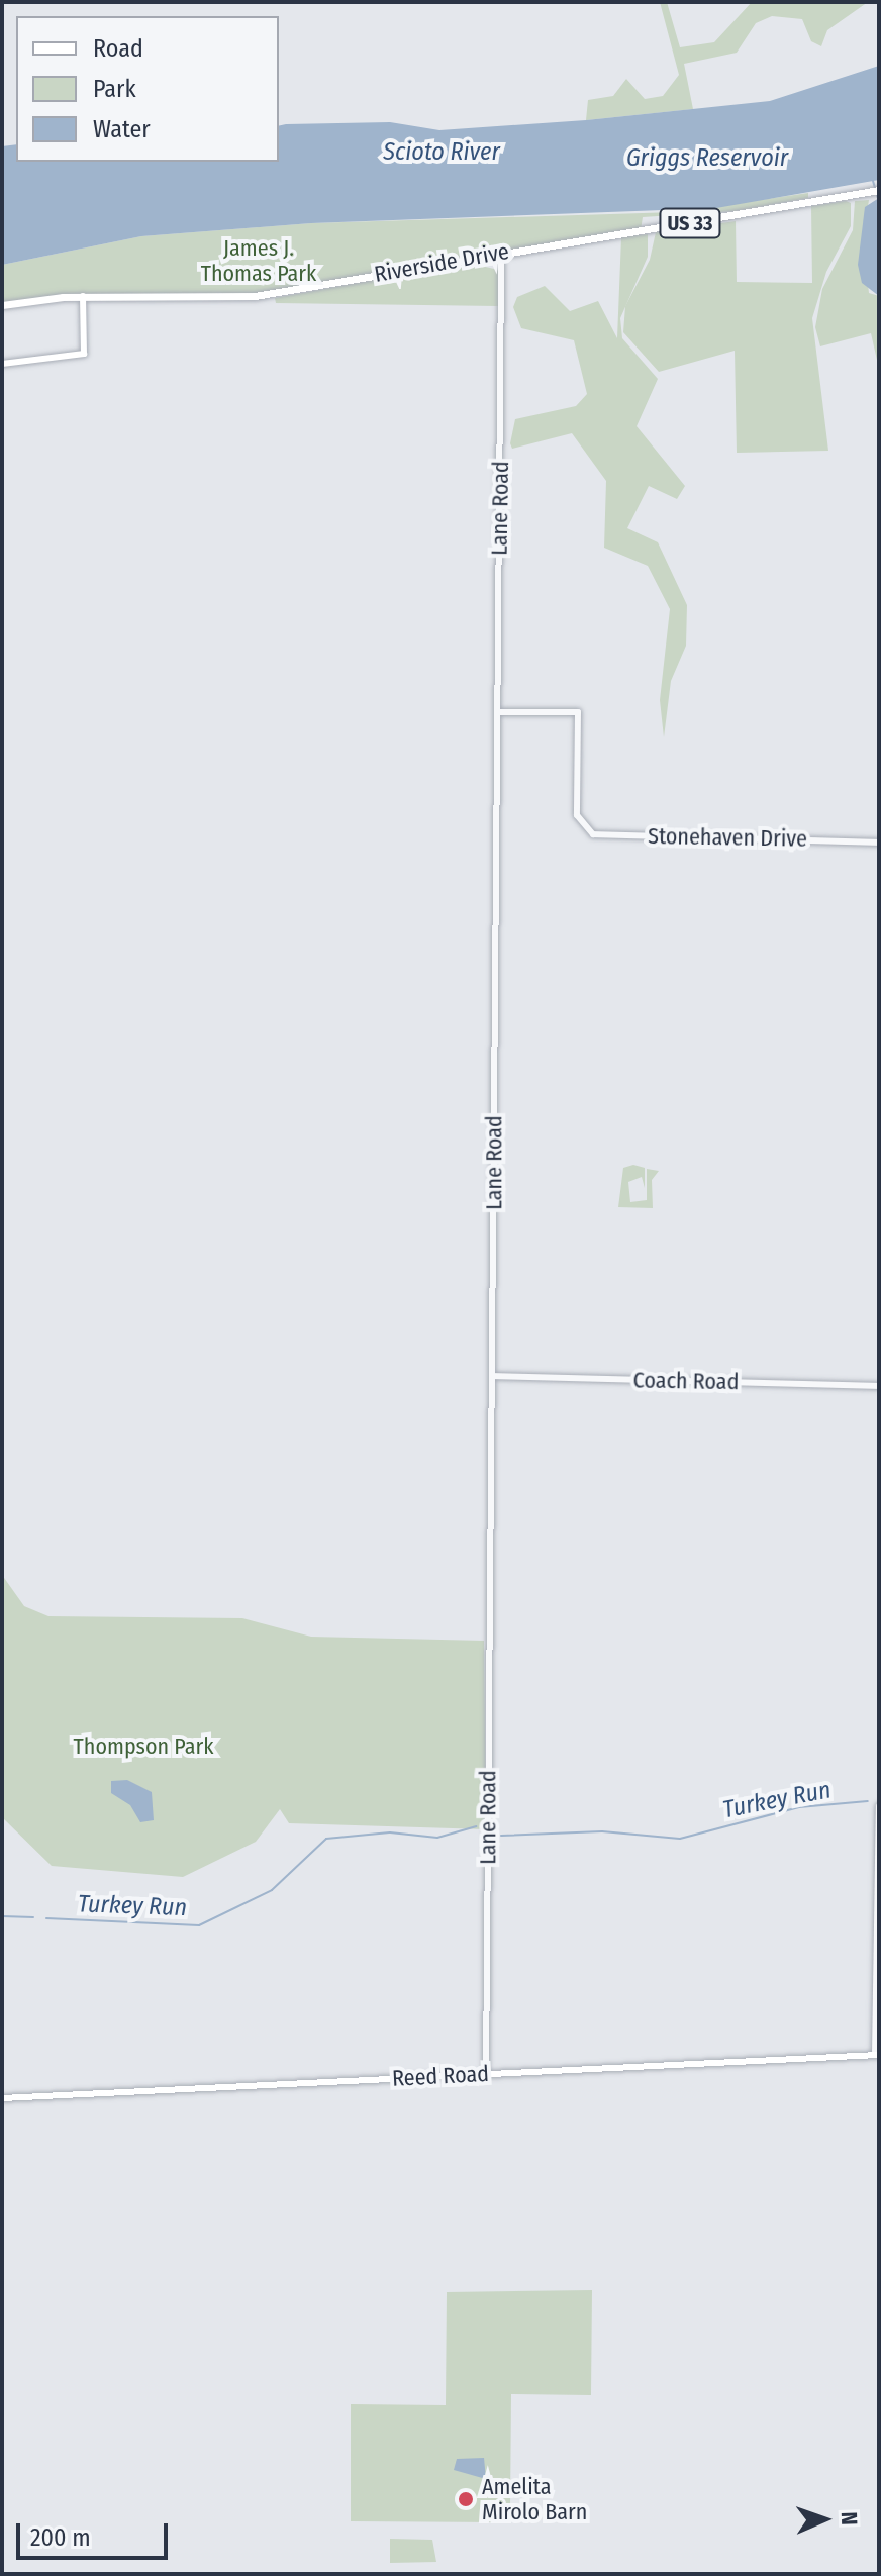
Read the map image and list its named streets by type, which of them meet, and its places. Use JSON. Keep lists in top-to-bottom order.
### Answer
{
  "streets": {
    "main road": ["US 33", "Riverside Drive", "Reed Road"],
    "street": ["Lane Road", "Stonehaven Drive", "Coach Road"]
  },
  "crossings": [
    ["Riverside Drive", "Lane Road"],
    ["Lane Road", "Stonehaven Drive"],
    ["Lane Road", "Coach Road"],
    ["Lane Road", "Reed Road"]
  ],
  "water": ["Scioto River", "Griggs Reservoir", "Turkey Run"],
  "parks": ["James J. Thomas Park", "Thompson Park"],
  "places": ["Amelita Mirolo Barn"],
  "legend": ["Road", "Park", "Water"],
  "scale_bar": "200 m",
  "north": "right"
}
